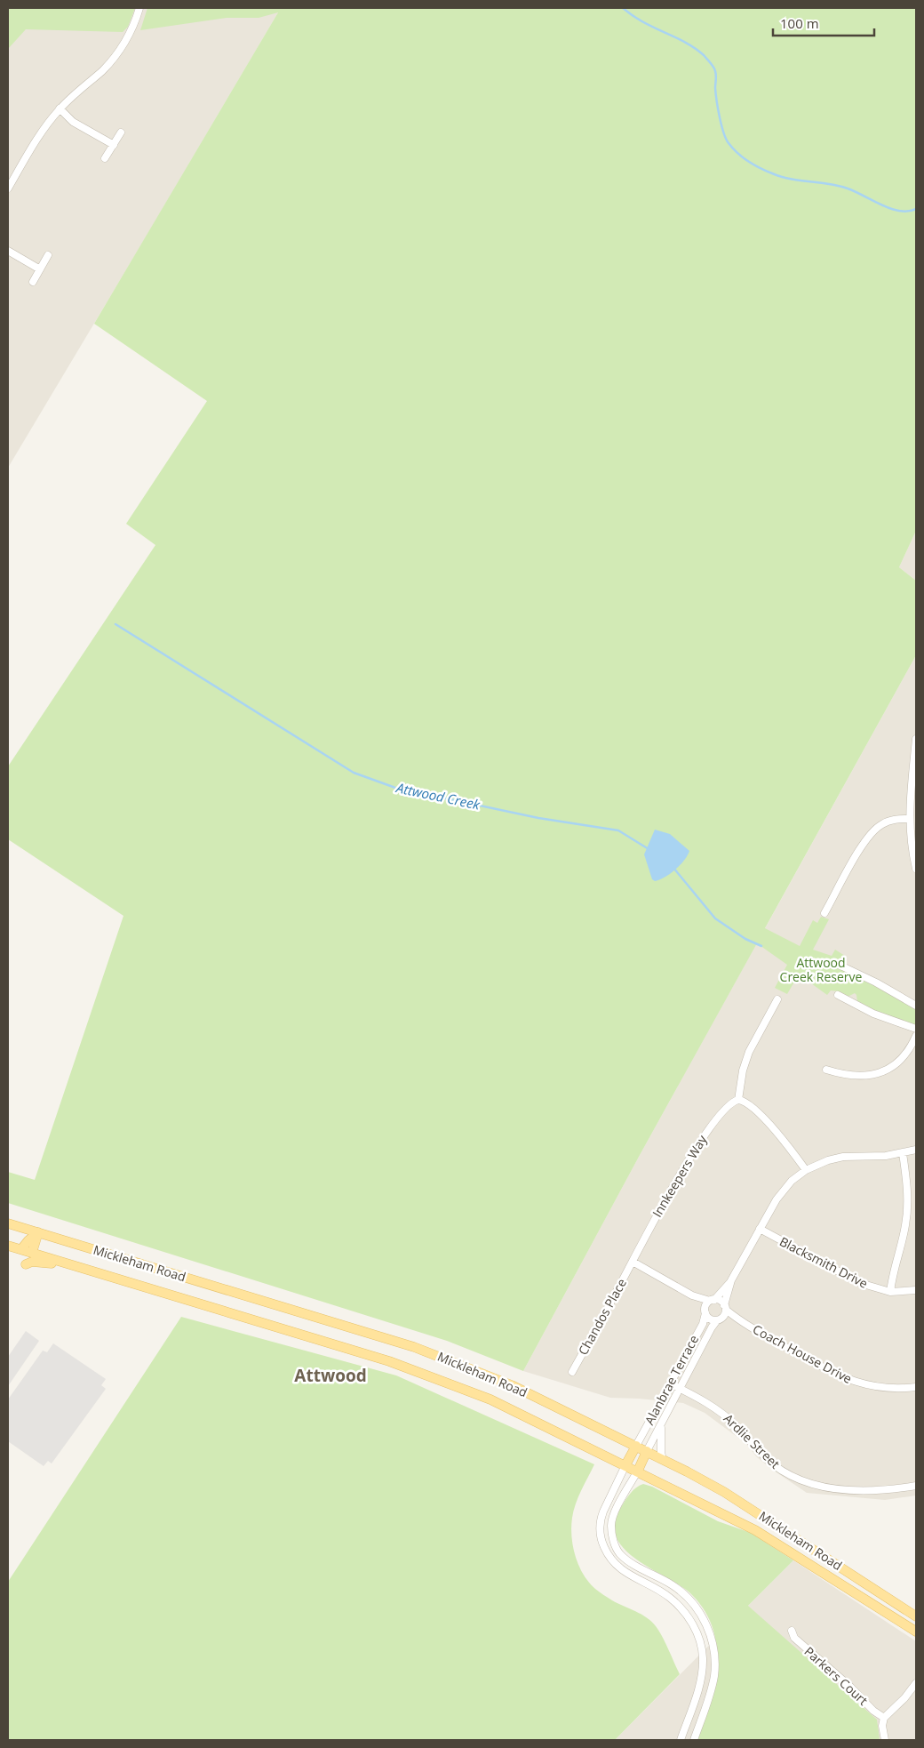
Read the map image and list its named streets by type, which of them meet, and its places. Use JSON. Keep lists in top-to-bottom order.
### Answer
{
  "streets": {
    "main road": ["Mickleham Road"],
    "street": [
      "Innkeepers Way",
      "Blacksmith Drive",
      "Chandos Place",
      "Coach House Drive",
      "Alanbrae Terrace",
      "Ardlie Street",
      "Parkers Court"
    ]
  },
  "crossings": [
    ["Innkeepers Way", "Chandos Place"],
    ["Mickleham Road", "Alanbrae Terrace"],
    ["Coach House Drive", "Alanbrae Terrace"],
    ["Alanbrae Terrace", "Ardlie Street"]
  ],
  "districts": ["Attwood"],
  "water": ["Attwood Creek"],
  "parks": ["Attwood Creek Reserve"],
  "scale_bar": "100 m"
}
